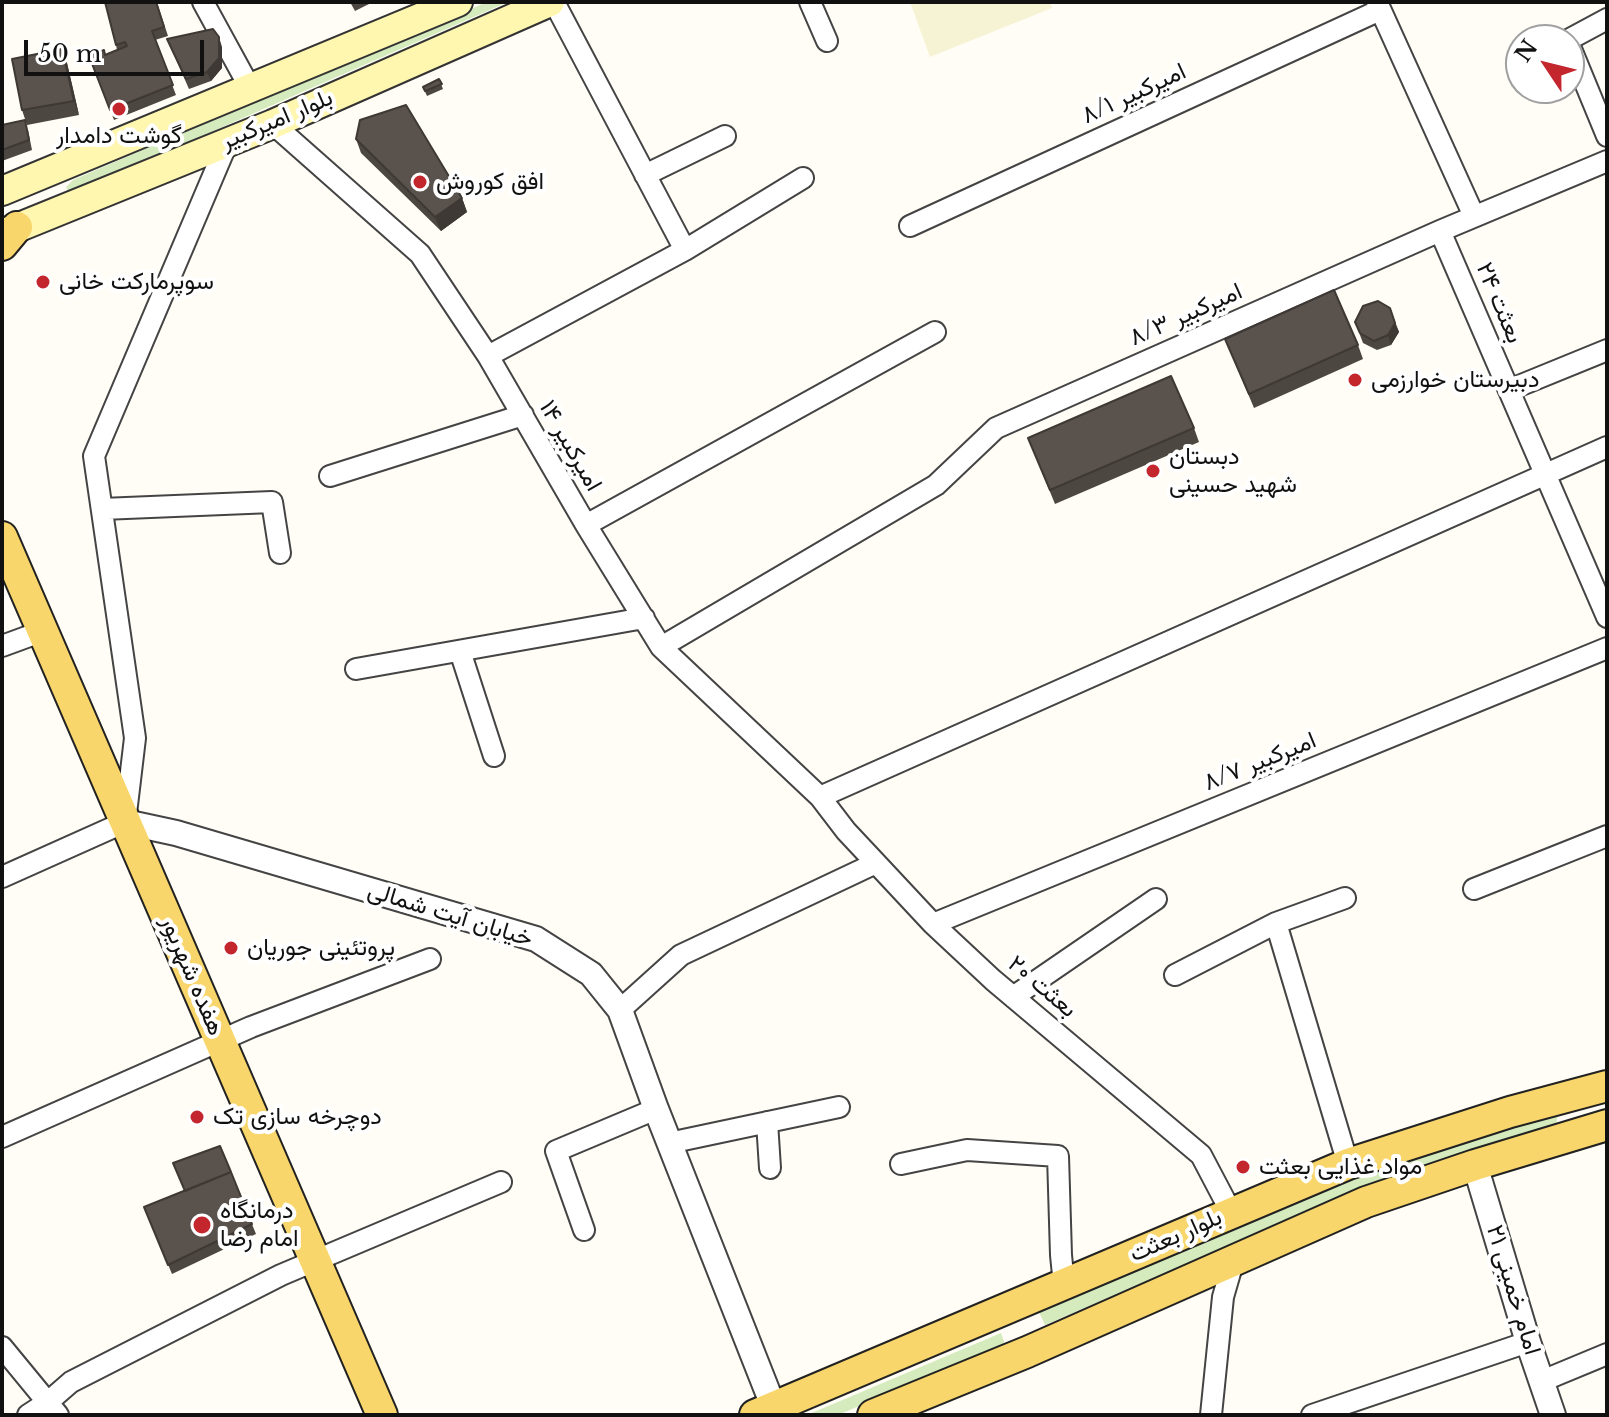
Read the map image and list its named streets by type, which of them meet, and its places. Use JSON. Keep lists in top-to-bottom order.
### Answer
{
  "streets": {
    "main road": ["بلوار امیرکبیر", "هفده شهریور", "بلوار بعثت"],
    "street": [
      "امیرکبیر ۸/۱",
      "بعثت ۲۴",
      "امیرکبیر ۸/۳",
      "امیرکبیر ۱۴",
      "امیرکبیر ۸/۷",
      "خیابان آیت شمالی",
      "بعثت ۲۰",
      "امام خمینی ۲۱"
    ]
  },
  "crossings": [
    ["بلوار امیرکبیر", "امیرکبیر ۱۴"],
    ["بعثت ۲۴", "امیرکبیر ۸/۳"],
    ["امیرکبیر ۸/۳", "امیرکبیر ۱۴"],
    ["امیرکبیر ۱۴", "بعثت ۲۰"],
    ["امیرکبیر ۸/۷", "بعثت ۲۰"],
    ["خیابان آیت شمالی", "هفده شهریور"],
    ["خیابان آیت شمالی", "بلوار بعثت"],
    ["بعثت ۲۰", "بلوار بعثت"],
    ["بلوار بعثت", "امام خمینی ۲۱"]
  ],
  "places": [
    "گوشت دامدار",
    "افق کوروش",
    "سوپرمارکت خانی",
    "دبیرستان خوارزمی",
    "دبستان شهید حسینی",
    "پروتئینی جوریان",
    "دوچرخه سازی تک",
    "مواد غذایی بعثت",
    "درمانگاه امام رضا"
  ],
  "scale_bar": "50 m",
  "north": "top left"
}
